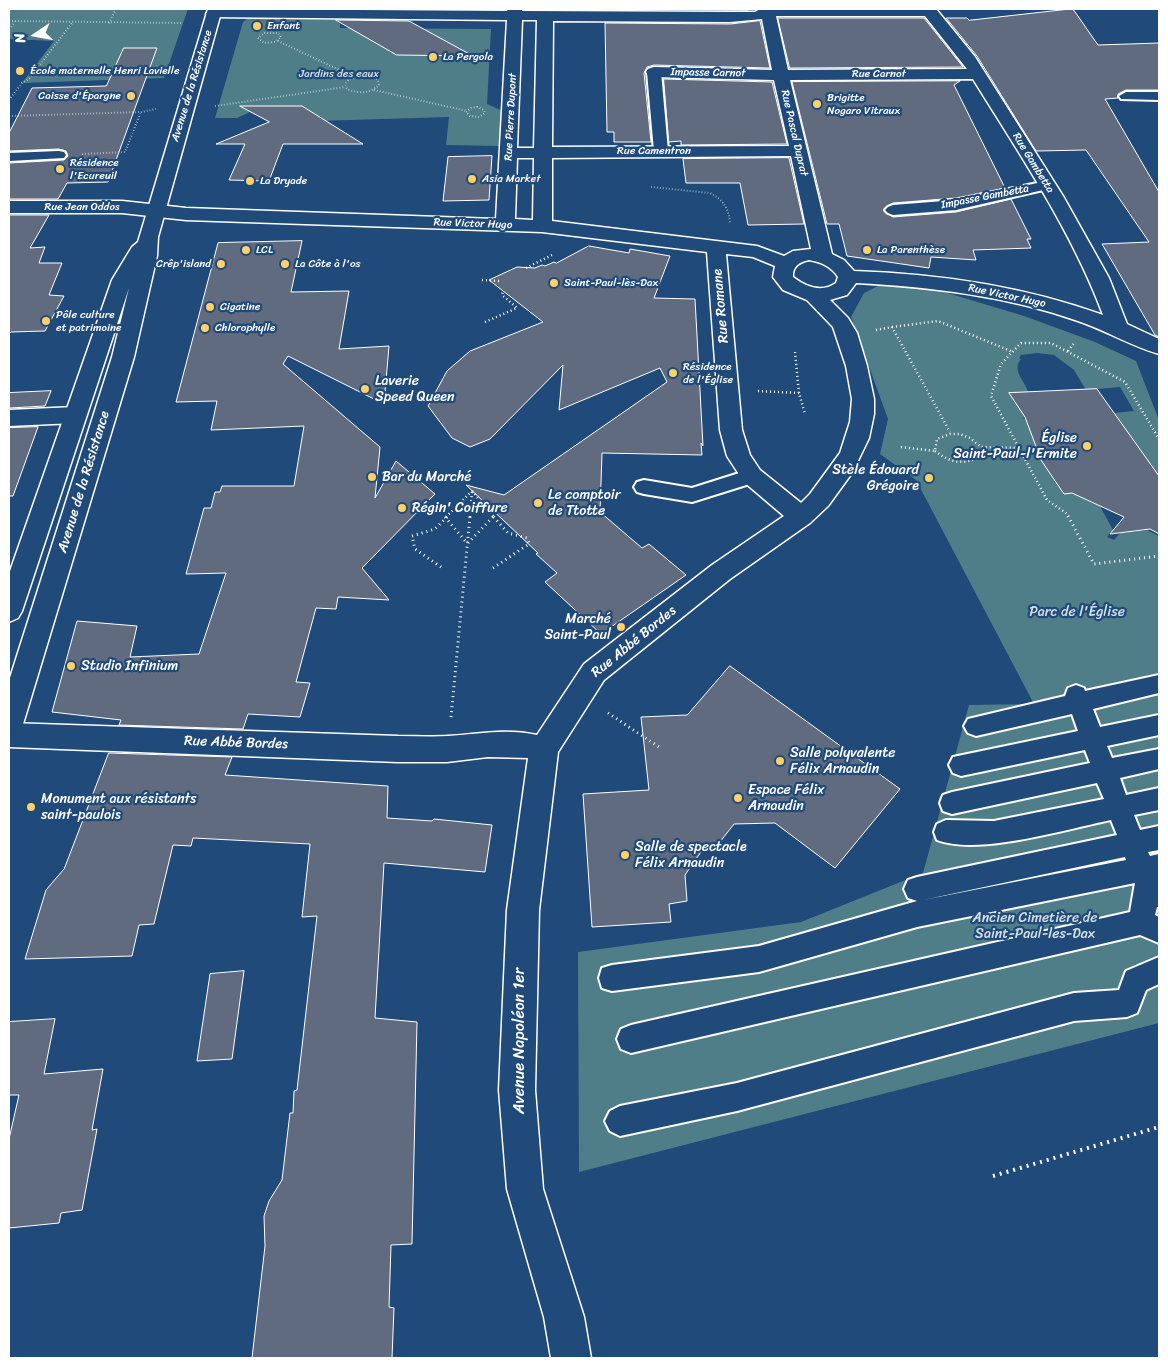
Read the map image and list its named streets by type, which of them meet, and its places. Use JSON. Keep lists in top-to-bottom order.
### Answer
{
  "streets": {
    "street": [
      "Impasse Carnot",
      "Rue Carnot",
      "Avenue de la Résistance",
      "Rue Pierre Dupont",
      "Rue Pascal Duprat",
      "Rue Camentron",
      "Rue Gambetta",
      "Rue Jean Oddos",
      "Rue Victor Hugo",
      "Rue Romane",
      "Rue Abbé Bordes",
      "Avenue Napoléon 1er"
    ],
    "lane": ["Impasse Gambetta"]
  },
  "crossings": [
    ["Impasse Carnot", "Rue Carnot"],
    ["Impasse Carnot", "Rue Pascal Duprat"],
    ["Impasse Carnot", "Rue Camentron"],
    ["Rue Carnot", "Rue Pascal Duprat"],
    ["Rue Carnot", "Rue Gambetta"],
    ["Avenue de la Résistance", "Rue Jean Oddos"],
    ["Avenue de la Résistance", "Rue Victor Hugo"],
    ["Rue Pierre Dupont", "Rue Camentron"],
    ["Rue Pierre Dupont", "Rue Victor Hugo"],
    ["Rue Pascal Duprat", "Rue Camentron"],
    ["Rue Pascal Duprat", "Rue Victor Hugo"],
    ["Rue Pascal Duprat", "Rue Abbé Bordes"],
    ["Rue Gambetta", "Impasse Gambetta"],
    ["Rue Gambetta", "Rue Victor Hugo"],
    ["Rue Jean Oddos", "Rue Victor Hugo"],
    ["Rue Victor Hugo", "Rue Romane"],
    ["Rue Victor Hugo", "Rue Abbé Bordes"],
    ["Rue Romane", "Rue Abbé Bordes"],
    ["Rue Abbé Bordes", "Avenue Napoléon 1er"]
  ],
  "parks": ["Jardins des eaux", "Parc de l'Église", "Ancien Cimetière de Saint-Paul-les-Dax"],
  "places": [
    "Enfant",
    "La Pergola",
    "École maternelle Henri Lavielle",
    "Caisse d'Épargne",
    "Brigitte Nogaro Vitraux",
    "Résidence l'Ecureuil",
    "Asia Market",
    "La Dryade",
    "LCL",
    "La Parenthèse",
    "Crêp'island",
    "La Côte à l'os",
    "Saint-Paul-lès-Dax",
    "Cigatine",
    "Pôle culture et patrimoine",
    "Chlorophylle",
    "Résidence de l'Église",
    "Laverie Speed Queen",
    "Église Saint-Paul-l'Ermite",
    "Bar du Marché",
    "Stèle Édouard Grégoire",
    "Le comptoir de Ttotte",
    "Régin' Coiffure",
    "Marché Saint-Paul",
    "Studio Infinium",
    "Salle polyvalente Félix Arnaudin",
    "Espace Félix Arnaudin",
    "Monument aux résistants saint-paulois",
    "Salle de spectacle Félix Arnaudin"
  ],
  "north": "left"
}
